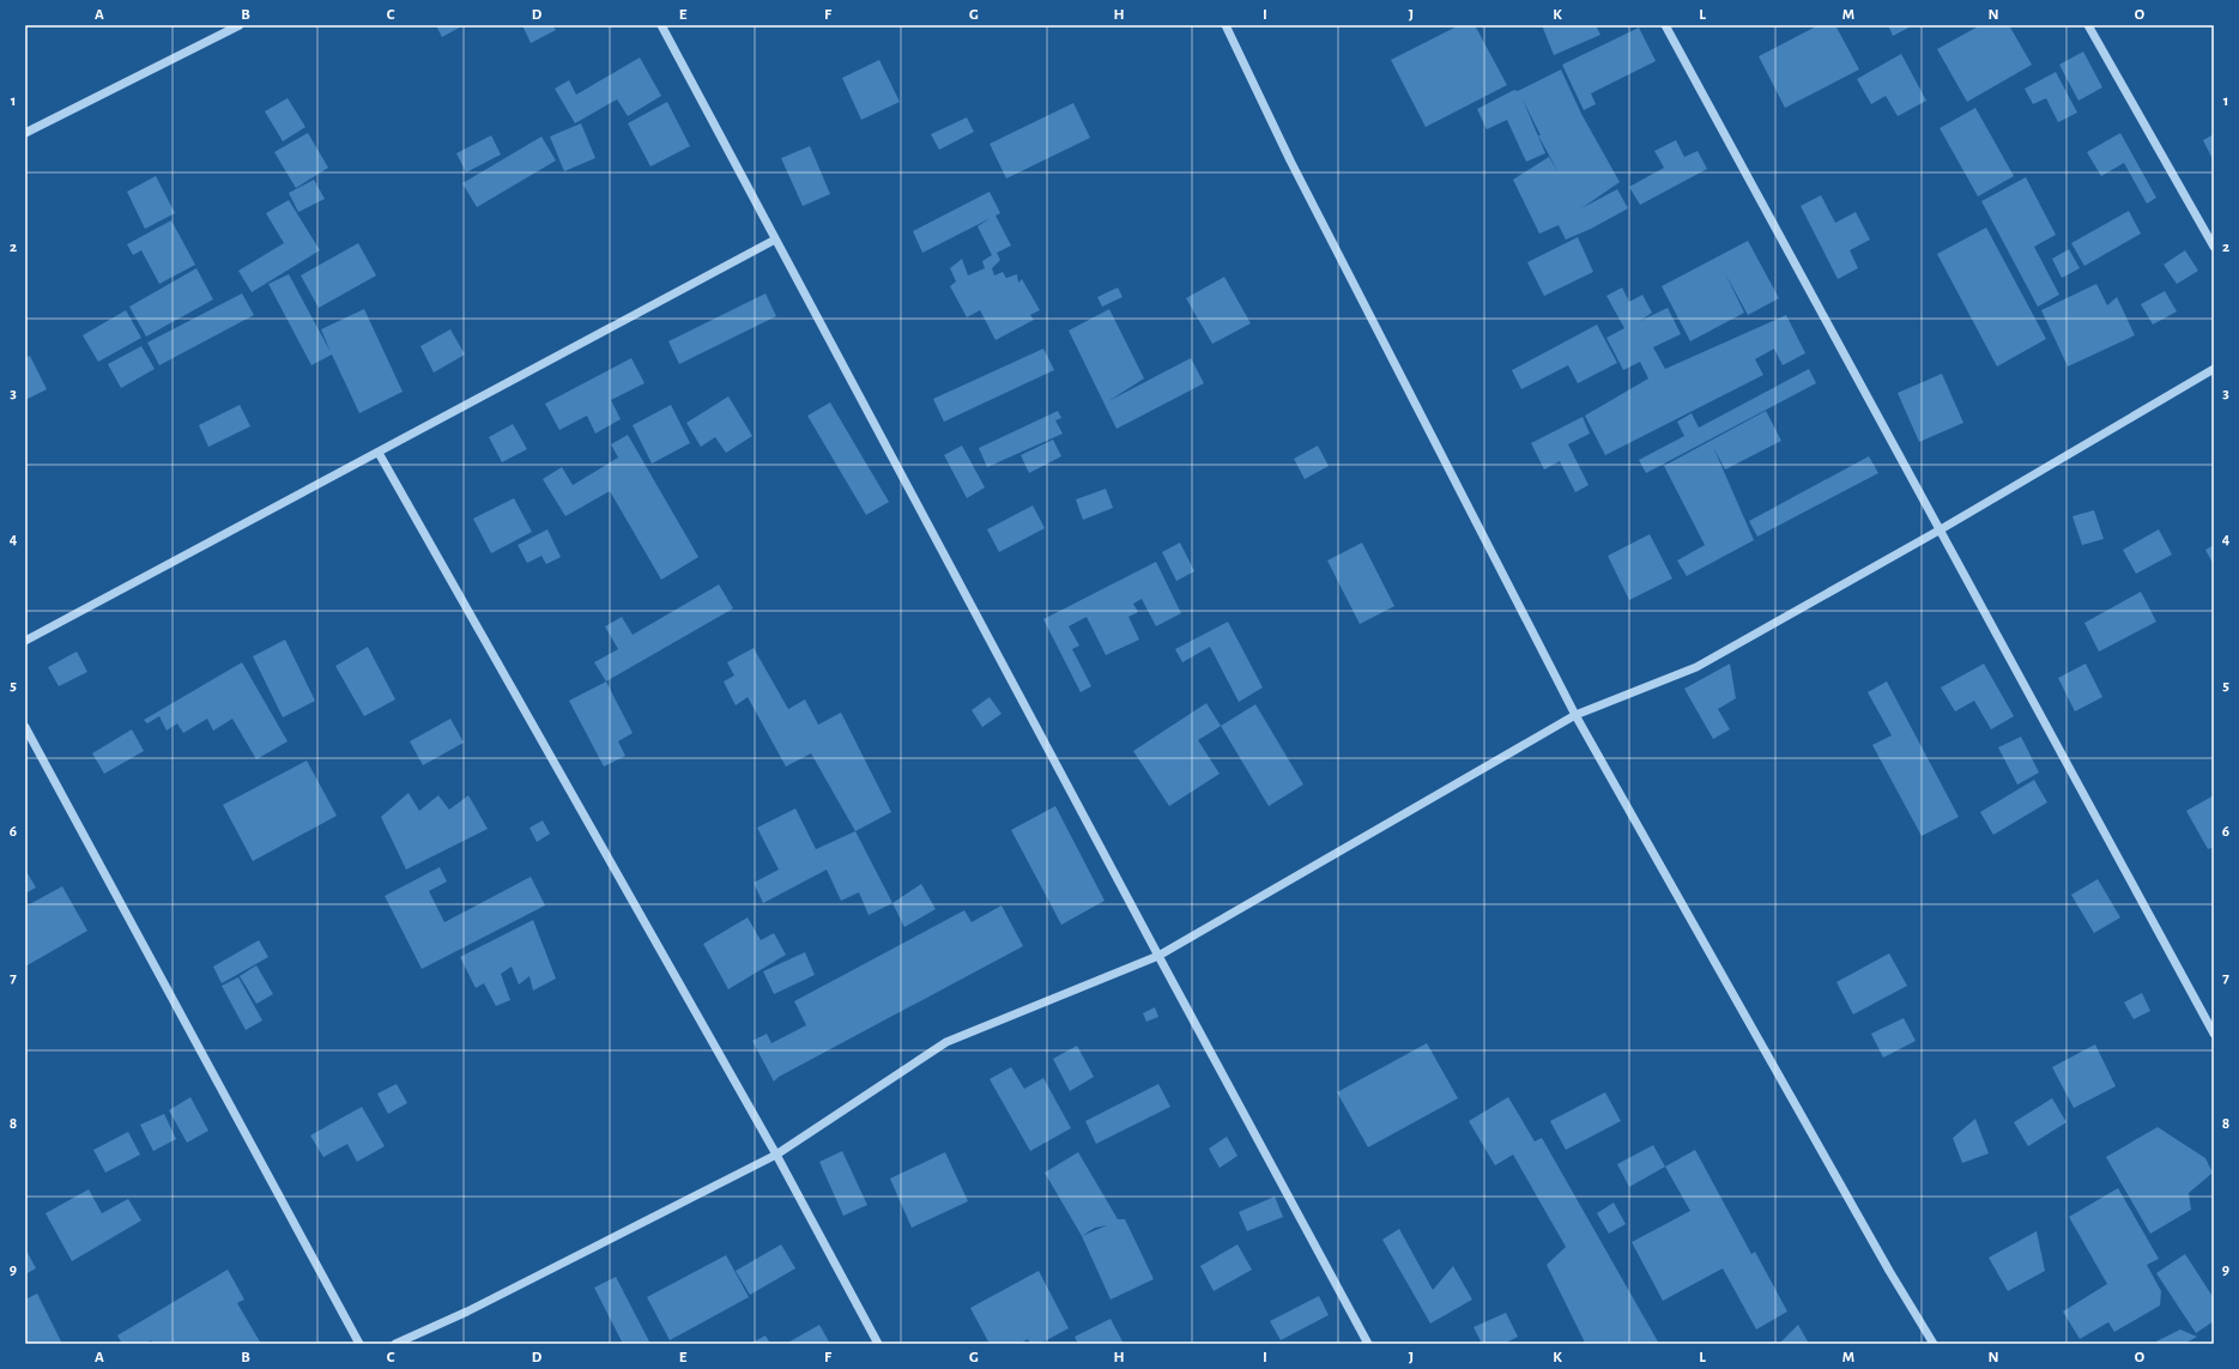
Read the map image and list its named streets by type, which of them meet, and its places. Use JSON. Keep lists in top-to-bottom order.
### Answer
{
  "grid": {
    "columns": [
      "A",
      "B",
      "C",
      "D",
      "E",
      "F",
      "G",
      "H",
      "I",
      "J",
      "K",
      "L",
      "M",
      "N",
      "O"
    ],
    "rows": [
      "1",
      "2",
      "3",
      "4",
      "5",
      "6",
      "7",
      "8",
      "9"
    ]
  }
}
